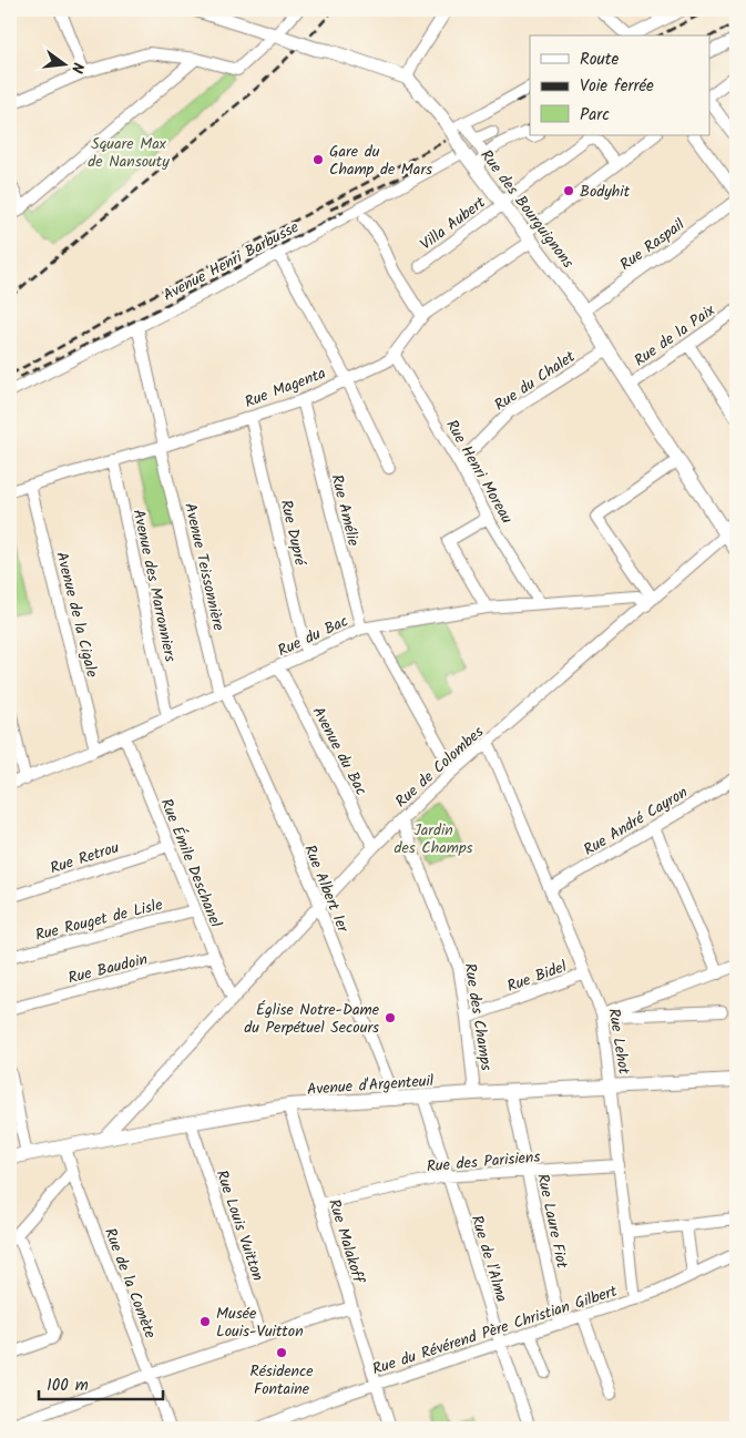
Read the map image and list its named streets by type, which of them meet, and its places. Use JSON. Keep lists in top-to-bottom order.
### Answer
{
  "streets": {
    "main road": ["Rue des Bourguignons", "Avenue d'Argenteuil"],
    "street": [
      "Villa Aubert",
      "Rue Raspail",
      "Avenue Henri Barbusse",
      "Rue de la Paix",
      "Rue du Chalet",
      "Rue Magenta",
      "Rue Henri Moreau",
      "Rue Amélie",
      "Rue Dupré",
      "Avenue Teissonnière",
      "Avenue des Marronniers",
      "Avenue de la Cigale",
      "Rue du Bac",
      "Avenue du Bac",
      "Rue de Colombes",
      "Rue André Cayron",
      "Rue Retrou",
      "Rue Émile Deschanel",
      "Rue Albert 1er",
      "Rue Rouget de Lisle",
      "Rue Baudoin",
      "Rue Bidel",
      "Rue des Champs",
      "Rue Lehot",
      "Rue des Parisiens",
      "Rue Laure Fiot",
      "Rue Louis Vuitton",
      "Rue Malakoff",
      "Rue de l'Alma",
      "Rue de la Comète",
      "Rue du Révérend Père Christian Gilbert"
    ]
  },
  "crossings": [
    ["Rue des Bourguignons", "Villa Aubert"],
    ["Rue des Bourguignons", "Rue Raspail"],
    ["Rue des Bourguignons", "Avenue Henri Barbusse"],
    ["Rue des Bourguignons", "Rue de la Paix"],
    ["Rue des Bourguignons", "Rue du Chalet"],
    ["Rue des Bourguignons", "Rue Magenta"],
    ["Rue des Bourguignons", "Rue de Colombes"],
    ["Avenue Henri Barbusse", "Avenue Teissonnière"],
    ["Rue du Chalet", "Rue Henri Moreau"],
    ["Rue Magenta", "Rue Henri Moreau"],
    ["Rue Magenta", "Rue Amélie"],
    ["Rue Magenta", "Rue Dupré"],
    ["Rue Magenta", "Avenue Teissonnière"],
    ["Rue Magenta", "Avenue des Marronniers"],
    ["Rue Magenta", "Avenue de la Cigale"],
    ["Rue Henri Moreau", "Rue du Bac"],
    ["Rue Amélie", "Rue du Bac"],
    ["Rue Amélie", "Rue de Colombes"],
    ["Rue Dupré", "Rue du Bac"],
    ["Avenue Teissonnière", "Rue du Bac"],
    ["Avenue Teissonnière", "Rue Albert 1er"],
    ["Avenue des Marronniers", "Rue du Bac"],
    ["Avenue de la Cigale", "Rue du Bac"],
    ["Rue du Bac", "Avenue du Bac"],
    ["Rue du Bac", "Rue Émile Deschanel"],
    ["Rue du Bac", "Rue Albert 1er"],
    ["Avenue du Bac", "Rue de Colombes"],
    ["Rue de Colombes", "Rue Émile Deschanel"],
    ["Rue de Colombes", "Rue Albert 1er"],
    ["Rue de Colombes", "Rue des Champs"],
    ["Rue de Colombes", "Rue Lehot"],
    ["Rue de Colombes", "Avenue d'Argenteuil"],
    ["Rue André Cayron", "Rue Lehot"],
    ["Rue Retrou", "Rue Émile Deschanel"],
    ["Rue Émile Deschanel", "Rue Rouget de Lisle"],
    ["Rue Émile Deschanel", "Rue Baudoin"],
    ["Rue Albert 1er", "Avenue d'Argenteuil"],
    ["Rue Bidel", "Rue des Champs"],
    ["Rue Bidel", "Rue Lehot"],
    ["Rue des Champs", "Avenue d'Argenteuil"],
    ["Rue Lehot", "Avenue d'Argenteuil"],
    ["Rue Lehot", "Rue des Parisiens"],
    ["Rue Lehot", "Rue du Révérend Père Christian Gilbert"],
    ["Avenue d'Argenteuil", "Rue Laure Fiot"],
    ["Avenue d'Argenteuil", "Rue Louis Vuitton"],
    ["Avenue d'Argenteuil", "Rue Malakoff"],
    ["Avenue d'Argenteuil", "Rue de l'Alma"],
    ["Avenue d'Argenteuil", "Rue de la Comète"],
    ["Rue des Parisiens", "Rue Laure Fiot"],
    ["Rue des Parisiens", "Rue Malakoff"],
    ["Rue des Parisiens", "Rue de l'Alma"],
    ["Rue Laure Fiot", "Rue du Révérend Père Christian Gilbert"],
    ["Rue Malakoff", "Rue du Révérend Père Christian Gilbert"],
    ["Rue de l'Alma", "Rue du Révérend Père Christian Gilbert"]
  ],
  "parks": ["Square Max de Nansouty", "Jardin des Champs"],
  "places": [
    "Gare du Champ de Mars",
    "Bodyhit",
    "Église Notre-Dame du Perpétuel Secours",
    "Musée Louis-Vuitton",
    "Résidence Fontaine"
  ],
  "legend": ["Route", "Voie ferrée", "Parc"],
  "scale_bar": "100 m",
  "north": "right"
}
